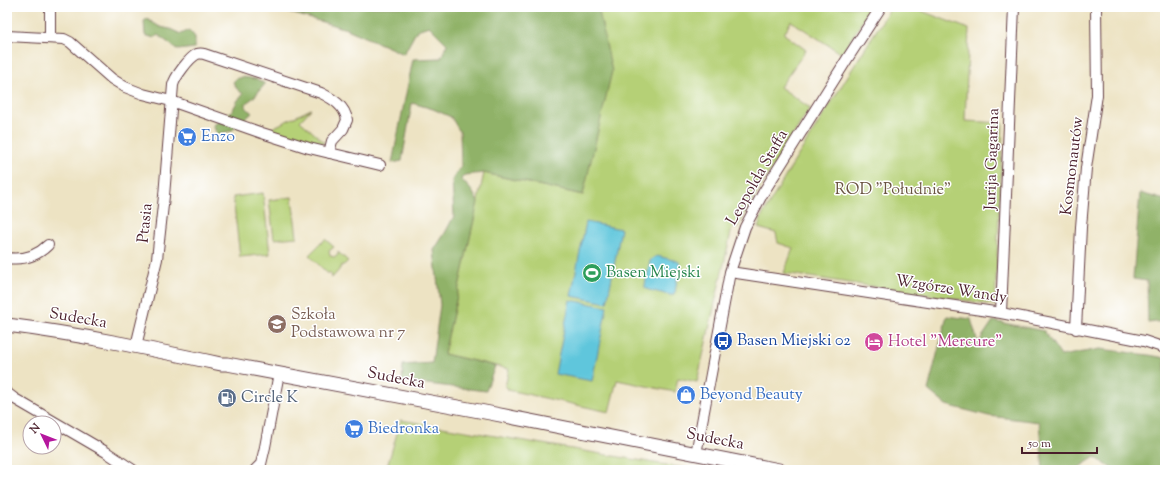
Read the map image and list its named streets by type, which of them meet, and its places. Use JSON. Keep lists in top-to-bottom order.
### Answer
{
  "streets": {
    "street": [
      "Jurija Gagarina",
      "Kosmonautów",
      "Leopolda Staffa",
      "Ptasia",
      "Wzgórze Wandy",
      "Sudecka"
    ]
  },
  "crossings": [
    ["Jurija Gagarina", "Wzgórze Wandy"],
    ["Kosmonautów", "Wzgórze Wandy"],
    ["Leopolda Staffa", "Wzgórze Wandy"],
    ["Leopolda Staffa", "Sudecka"],
    ["Ptasia", "Sudecka"]
  ],
  "parks": ["ROD \"Południe\""],
  "places": {
    "supermarket": ["Enzo", "Biedronka"],
    "sports": ["Basen Miejski"],
    "school or university": ["Szkoła Podstawowa nr 7"],
    "bus stop": ["Basen Miejski 02"],
    "hotel": ["Hotel \"Mercure\""],
    "shop": ["Beyond Beauty"],
    "fuel station": ["Circle K"]
  },
  "scale_bar": "50 m",
  "north": "top left"
}
